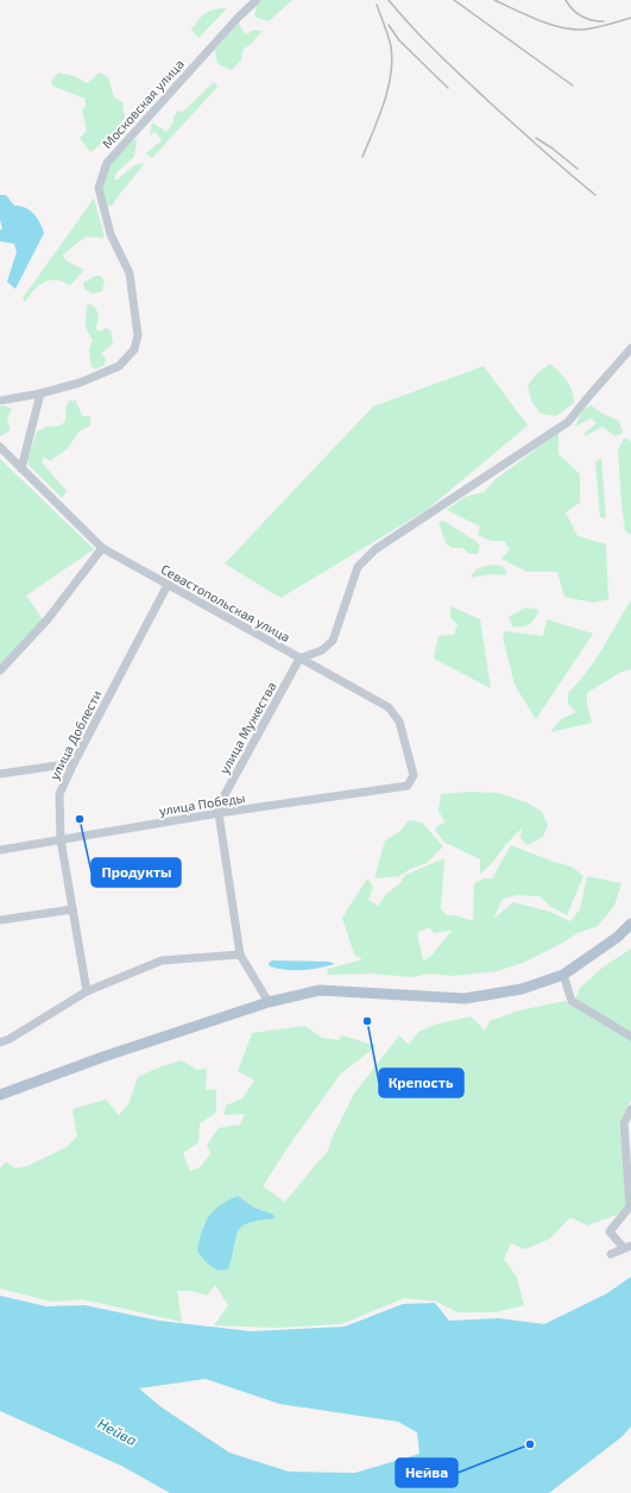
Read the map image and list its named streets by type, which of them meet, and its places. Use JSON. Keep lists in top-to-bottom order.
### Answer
{
  "streets": {
    "street": [
      "Московская улица",
      "Севастопольская улица",
      "улица Мужества",
      "улица Доблести",
      "улица Победы"
    ]
  },
  "crossings": [
    ["Севастопольская улица", "улица Мужества"],
    ["Севастопольская улица", "улица Доблести"],
    ["Севастопольская улица", "улица Победы"],
    ["улица Мужества", "улица Победы"],
    ["улица Доблести", "улица Победы"]
  ],
  "water": ["Нейва"],
  "places": ["Продукты", "Крепость", "Нейва"]
}
